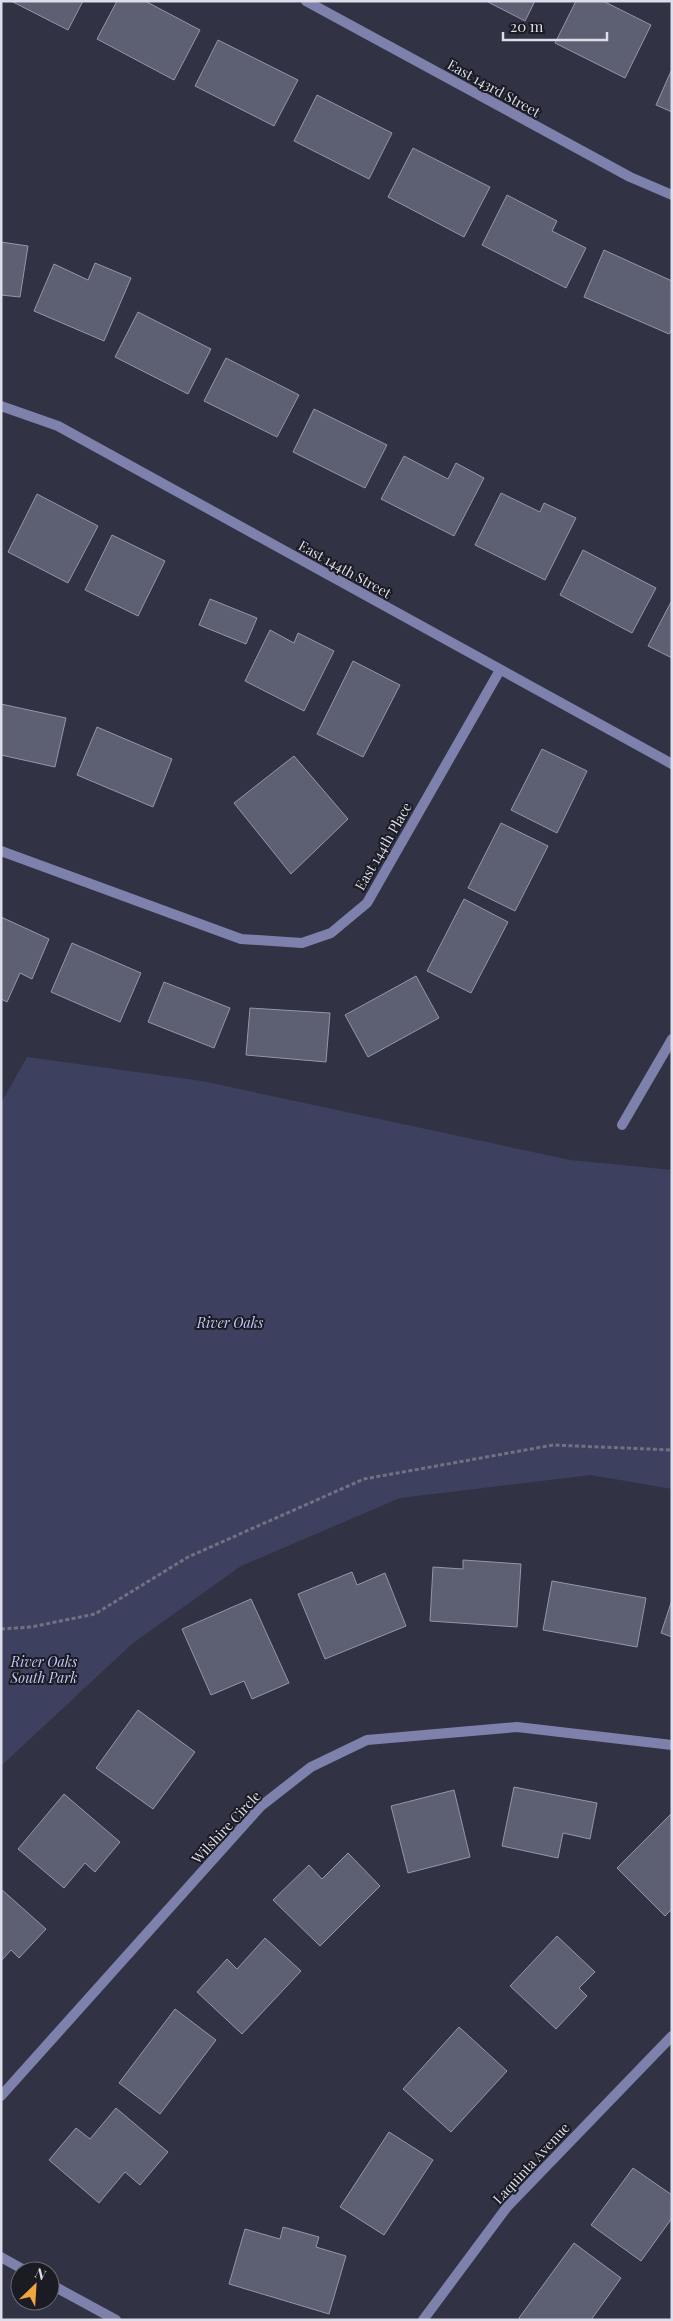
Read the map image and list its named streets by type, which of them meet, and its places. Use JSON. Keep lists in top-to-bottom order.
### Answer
{
  "streets": {
    "street": [
      "East 143rd Street",
      "East 144th Street",
      "East 144th Place",
      "Wilshire Circle",
      "Laquinta Avenue"
    ]
  },
  "crossings": [
    ["East 144th Street", "East 144th Place"]
  ],
  "parks": ["River Oaks", "River Oaks South Park"],
  "scale_bar": "20 m",
  "north": "top right"
}
